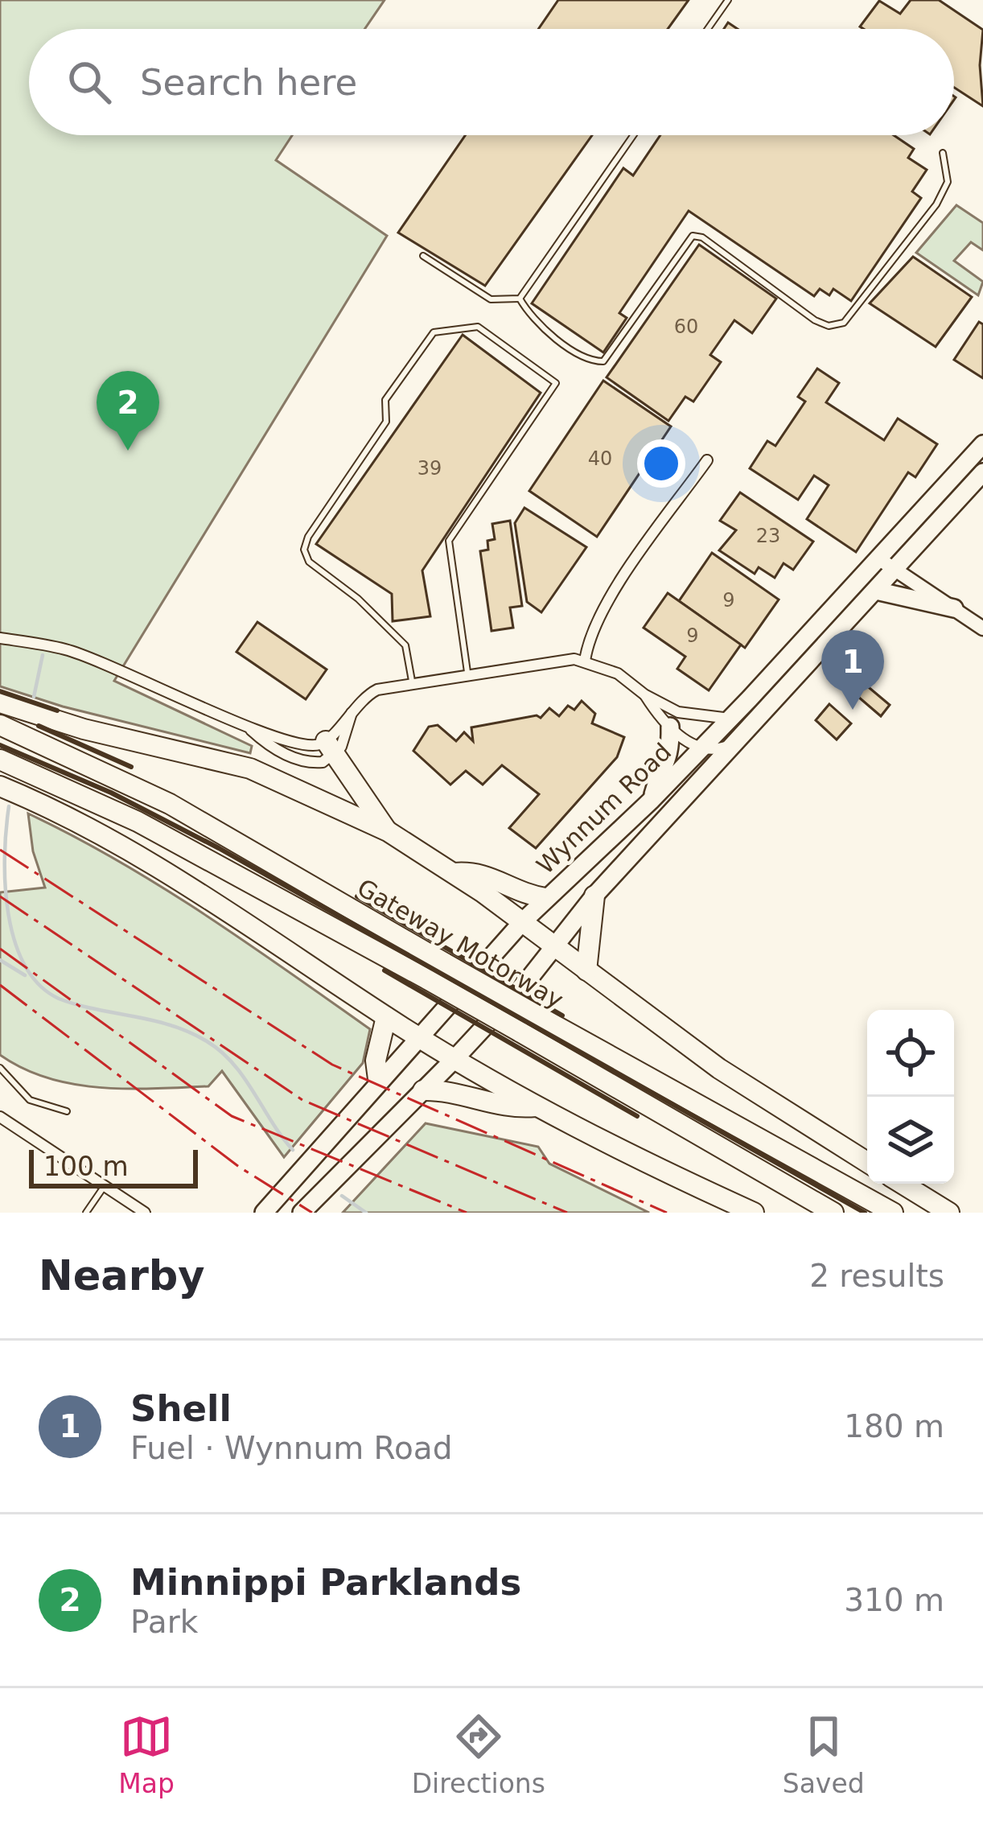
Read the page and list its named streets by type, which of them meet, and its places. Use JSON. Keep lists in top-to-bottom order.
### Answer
{
  "streets": {
    "highway": ["Gateway Motorway"],
    "main road": ["Wynnum Road"]
  },
  "house_numbers": [
    "60",
    "40",
    "39",
    "23",
    "9",
    "9"
  ],
  "scale_bar": "100 m",
  "page": {
    "search": "Search here",
    "pins": ["2", "1"],
    "scale": "100 m",
    "heading": ["Nearby", "2 results"],
    "list": [
      {
        "mark": "1",
        "name": "Shell",
        "note": "Fuel · Wynnum Road",
        "value": "180 m"
      },
      {
        "mark": "2",
        "name": "Minnippi Parklands",
        "note": "Park",
        "value": "310 m"
      }
    ],
    "nav": ["Map", "Directions", "Saved"]
  }
}
